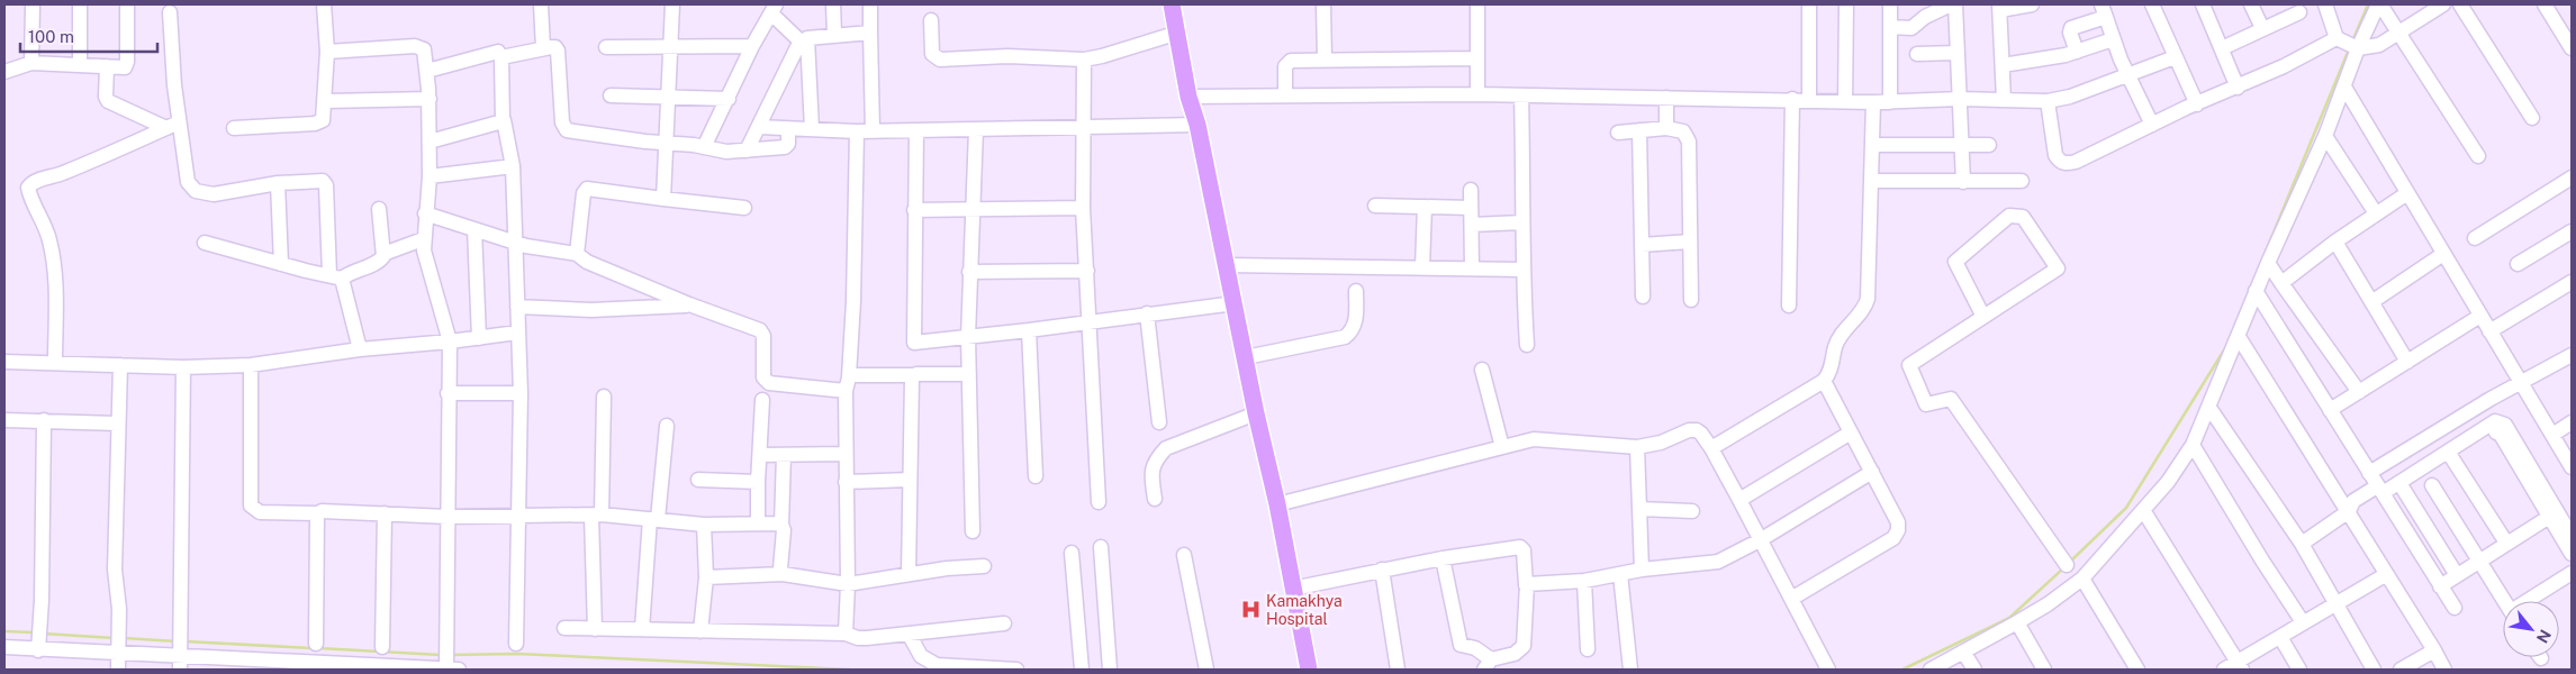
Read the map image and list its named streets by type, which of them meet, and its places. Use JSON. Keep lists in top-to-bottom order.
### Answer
{
  "places": {
    "hospital": ["Kamakhya Hospital"]
  },
  "scale_bar": "100 m",
  "north": "bottom right"
}
